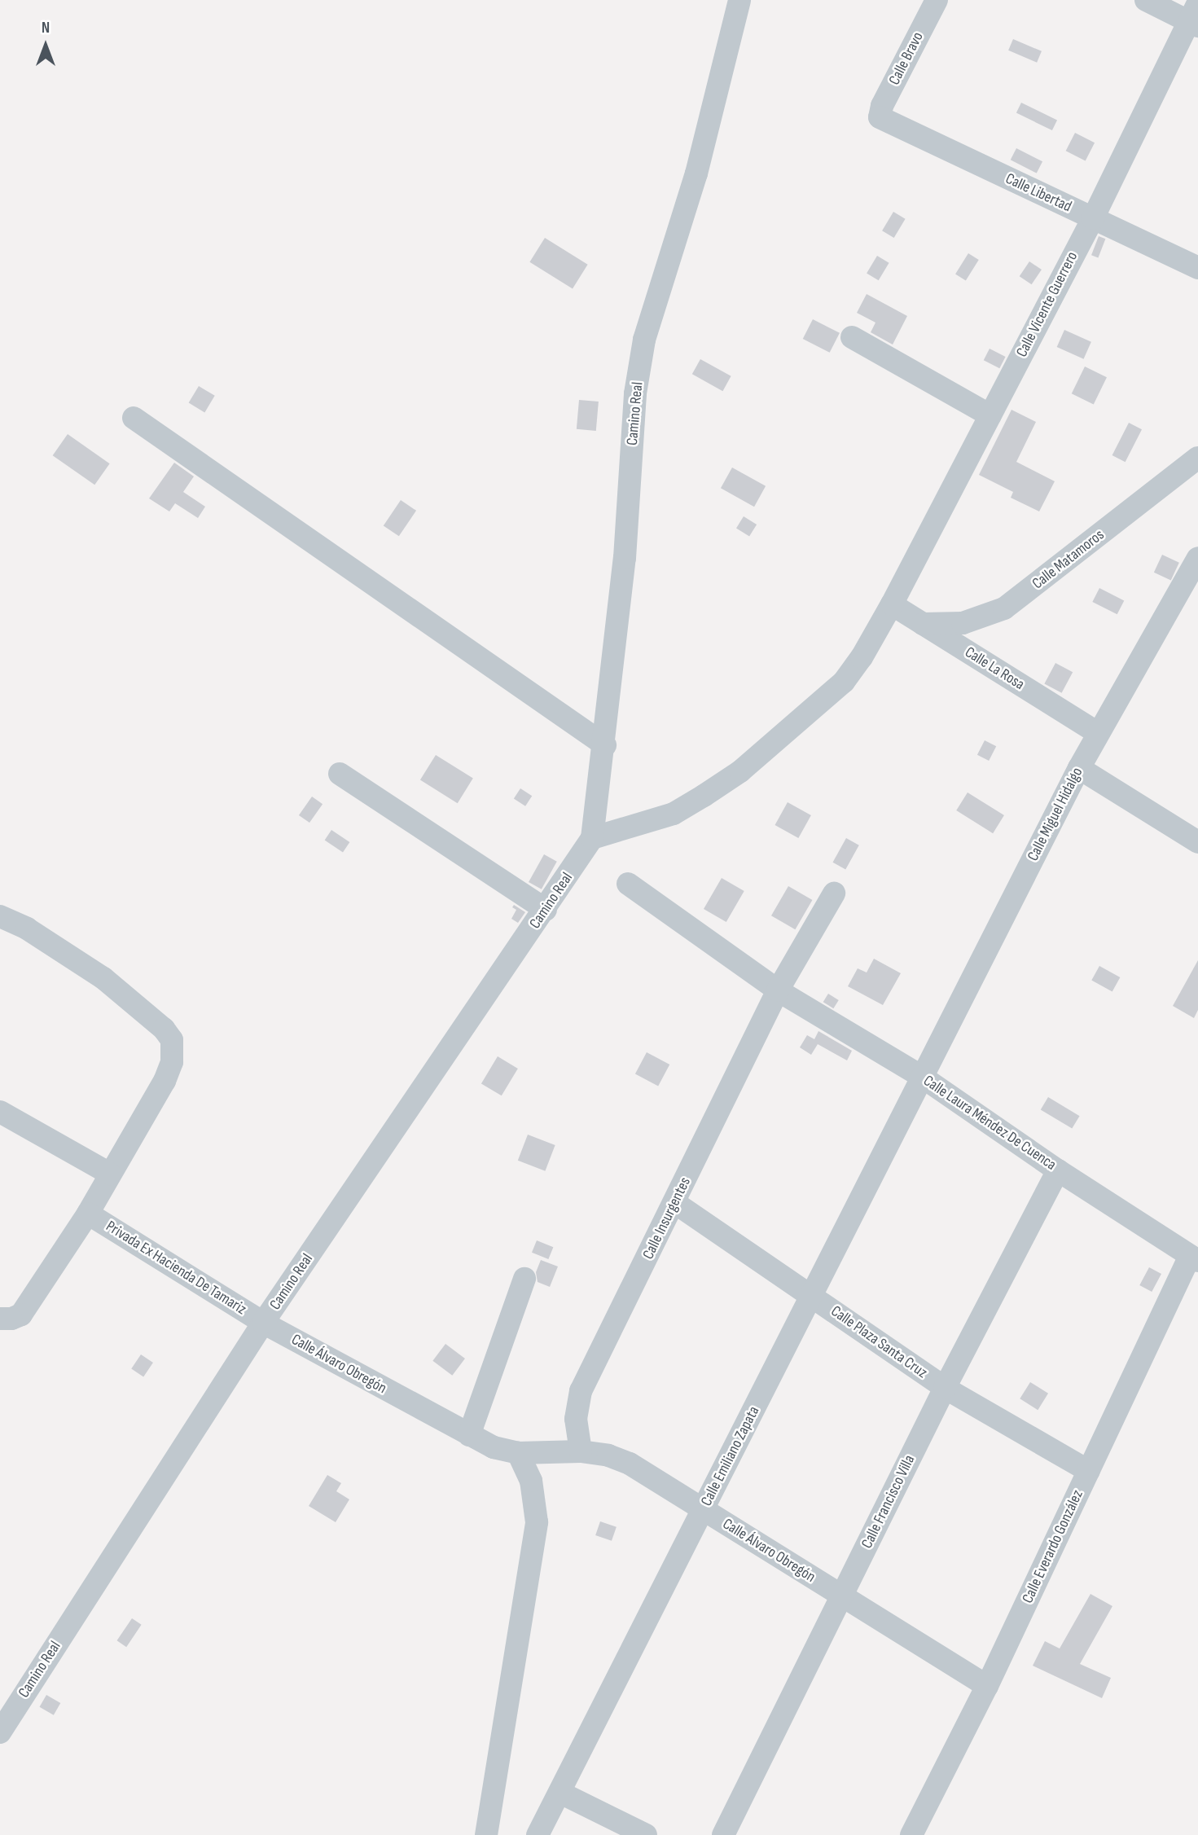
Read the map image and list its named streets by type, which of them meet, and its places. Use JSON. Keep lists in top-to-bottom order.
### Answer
{
  "streets": {
    "street": [
      "Calle Bravo",
      "Calle Libertad",
      "Calle Vicente Guerrero",
      "Camino Real",
      "Calle Matamoros",
      "Calle La Rosa",
      "Calle Miguel Hidalgo",
      "Calle Laura Méndez De Cuenca",
      "Calle Insurgentes",
      "Privada Ex Hacienda De Tamariz",
      "Calle Plaza Santa Cruz",
      "Calle Álvaro Obregón",
      "Calle Emiliano Zapata",
      "Calle Francisco Villa",
      "Calle Everardo González"
    ]
  },
  "crossings": [
    ["Calle Bravo", "Calle Libertad"],
    ["Calle Libertad", "Calle Vicente Guerrero"],
    ["Calle Vicente Guerrero", "Calle La Rosa"],
    ["Camino Real", "Privada Ex Hacienda De Tamariz"],
    ["Camino Real", "Calle Álvaro Obregón"],
    ["Calle Matamoros", "Calle La Rosa"],
    ["Calle La Rosa", "Calle Miguel Hidalgo"],
    ["Calle Miguel Hidalgo", "Calle Laura Méndez De Cuenca"],
    ["Calle Miguel Hidalgo", "Calle Emiliano Zapata"],
    ["Calle Laura Méndez De Cuenca", "Calle Insurgentes"],
    ["Calle Laura Méndez De Cuenca", "Calle Emiliano Zapata"],
    ["Calle Laura Méndez De Cuenca", "Calle Francisco Villa"],
    ["Calle Laura Méndez De Cuenca", "Calle Everardo González"],
    ["Calle Insurgentes", "Calle Plaza Santa Cruz"],
    ["Calle Insurgentes", "Calle Álvaro Obregón"],
    ["Privada Ex Hacienda De Tamariz", "Calle Álvaro Obregón"],
    ["Calle Plaza Santa Cruz", "Calle Emiliano Zapata"],
    ["Calle Plaza Santa Cruz", "Calle Francisco Villa"],
    ["Calle Plaza Santa Cruz", "Calle Everardo González"],
    ["Calle Álvaro Obregón", "Calle Emiliano Zapata"],
    ["Calle Álvaro Obregón", "Calle Francisco Villa"],
    ["Calle Álvaro Obregón", "Calle Everardo González"]
  ],
  "north": "top"
}
